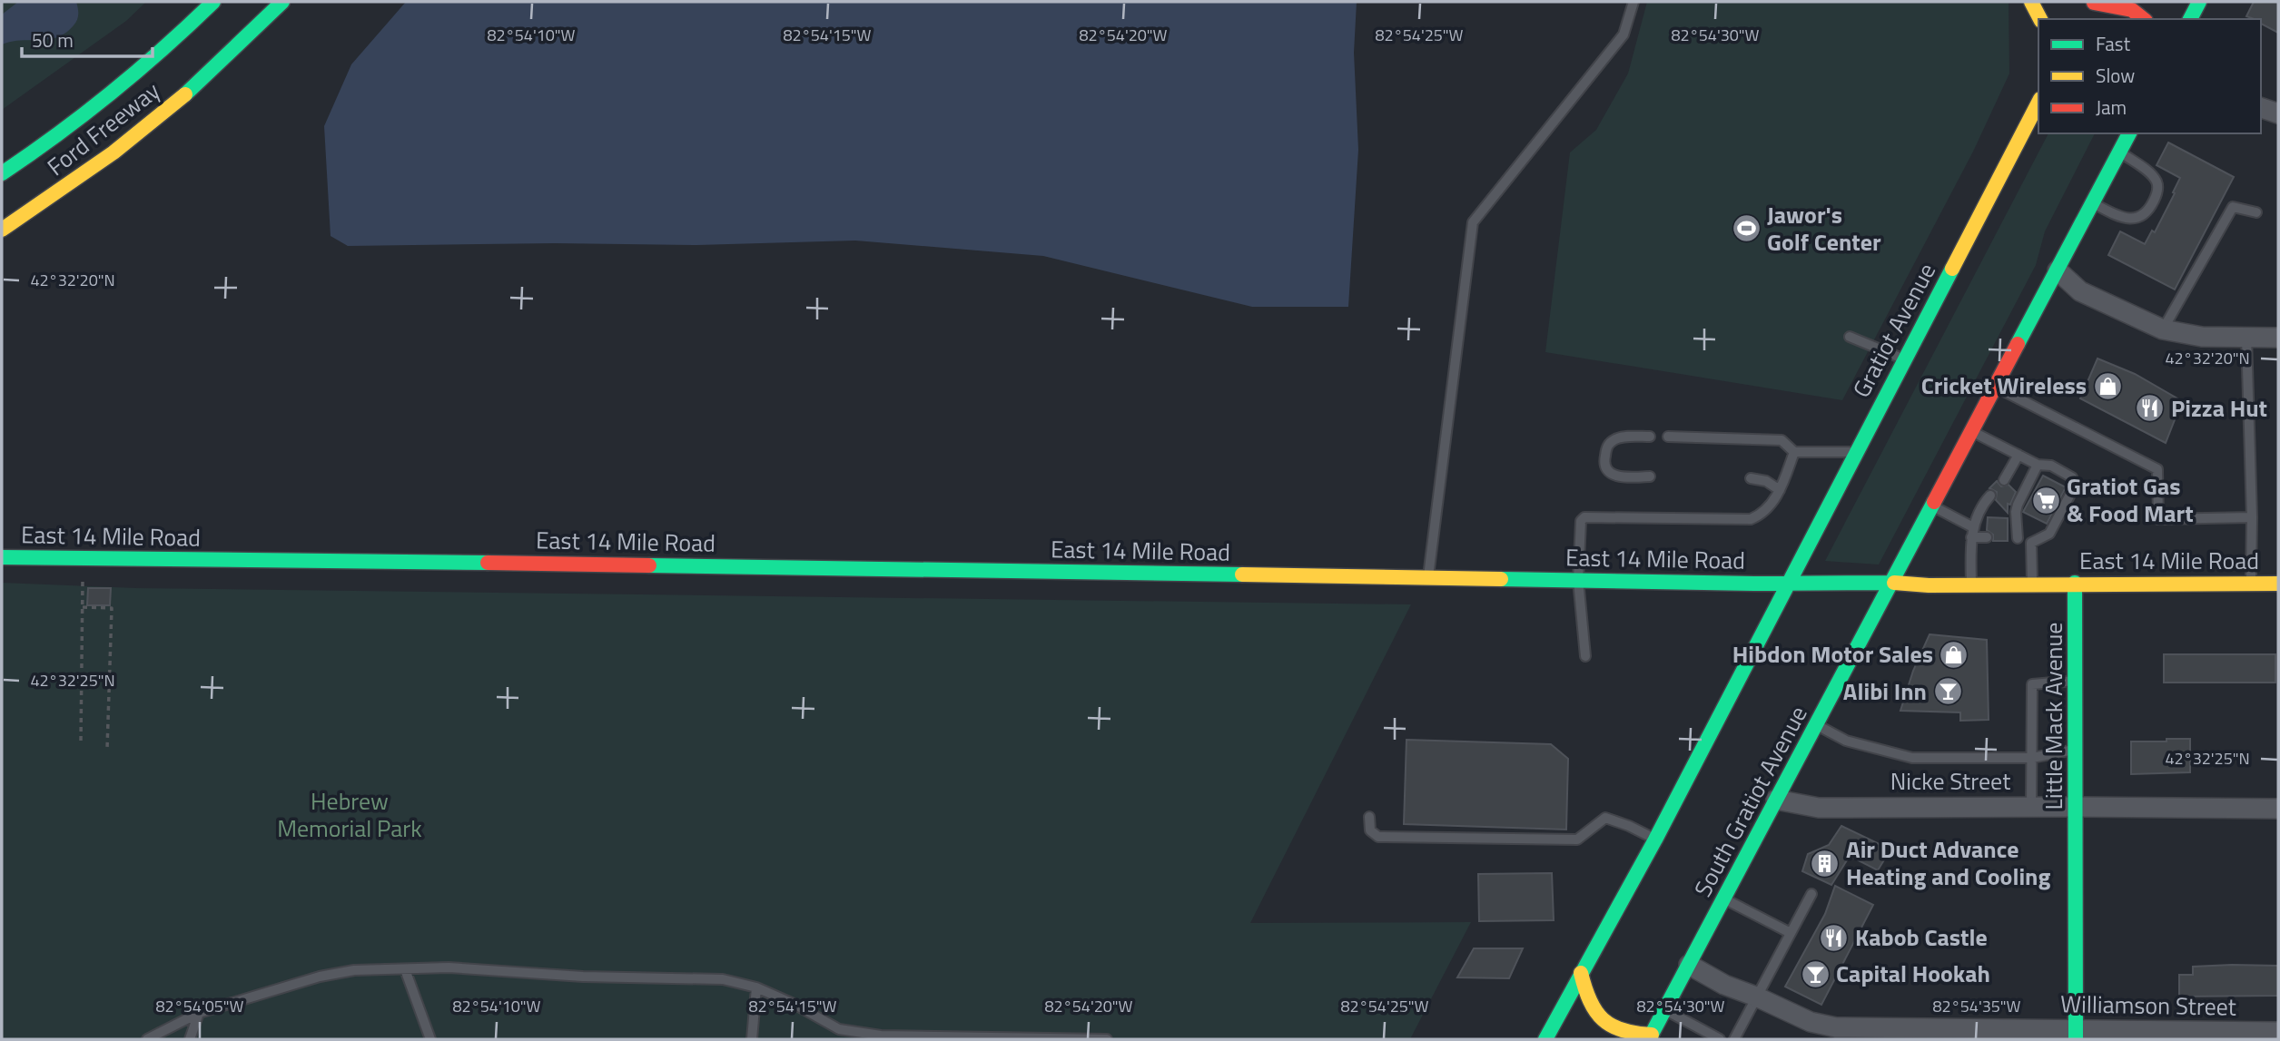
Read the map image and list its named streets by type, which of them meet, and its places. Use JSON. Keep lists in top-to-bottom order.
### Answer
{
  "streets": {
    "main road": [
      "Ford Freeway",
      "Gratiot Avenue",
      "East 14 Mile Road",
      "Little Mack Avenue",
      "South Gratiot Avenue"
    ],
    "street": ["Nicke Street", "Williamson Street"]
  },
  "crossings": [
    ["Gratiot Avenue", "East 14 Mile Road"],
    ["East 14 Mile Road", "Little Mack Avenue"],
    ["East 14 Mile Road", "South Gratiot Avenue"],
    ["Little Mack Avenue", "Nicke Street"],
    ["Little Mack Avenue", "Williamson Street"],
    ["Nicke Street", "South Gratiot Avenue"],
    ["South Gratiot Avenue", "Williamson Street"]
  ],
  "parks": ["Hebrew Memorial Park"],
  "places": {
    "sports": ["Jawor's Golf Center"],
    "shop": ["Cricket Wireless", "Hibdon Motor Sales"],
    "restaurant": ["Pizza Hut", "Kabob Castle"],
    "supermarket": ["Gratiot Gas & Food Mart"],
    "bar": ["Alibi Inn", "Capital Hookah"],
    "building": ["Air Duct Advance Heating and Cooling"]
  },
  "legend": ["Fast", "Slow", "Jam"],
  "scale_bar": "50 m",
  "coordinates": [
    "82°54'10\"W",
    "82°54'15\"W",
    "82°54'20\"W",
    "82°54'25\"W",
    "82°54'30\"W",
    "42°32'20\"N",
    "42°32'25\"N",
    "82°54'05\"W",
    "82°54'35\"W"
  ]
}
